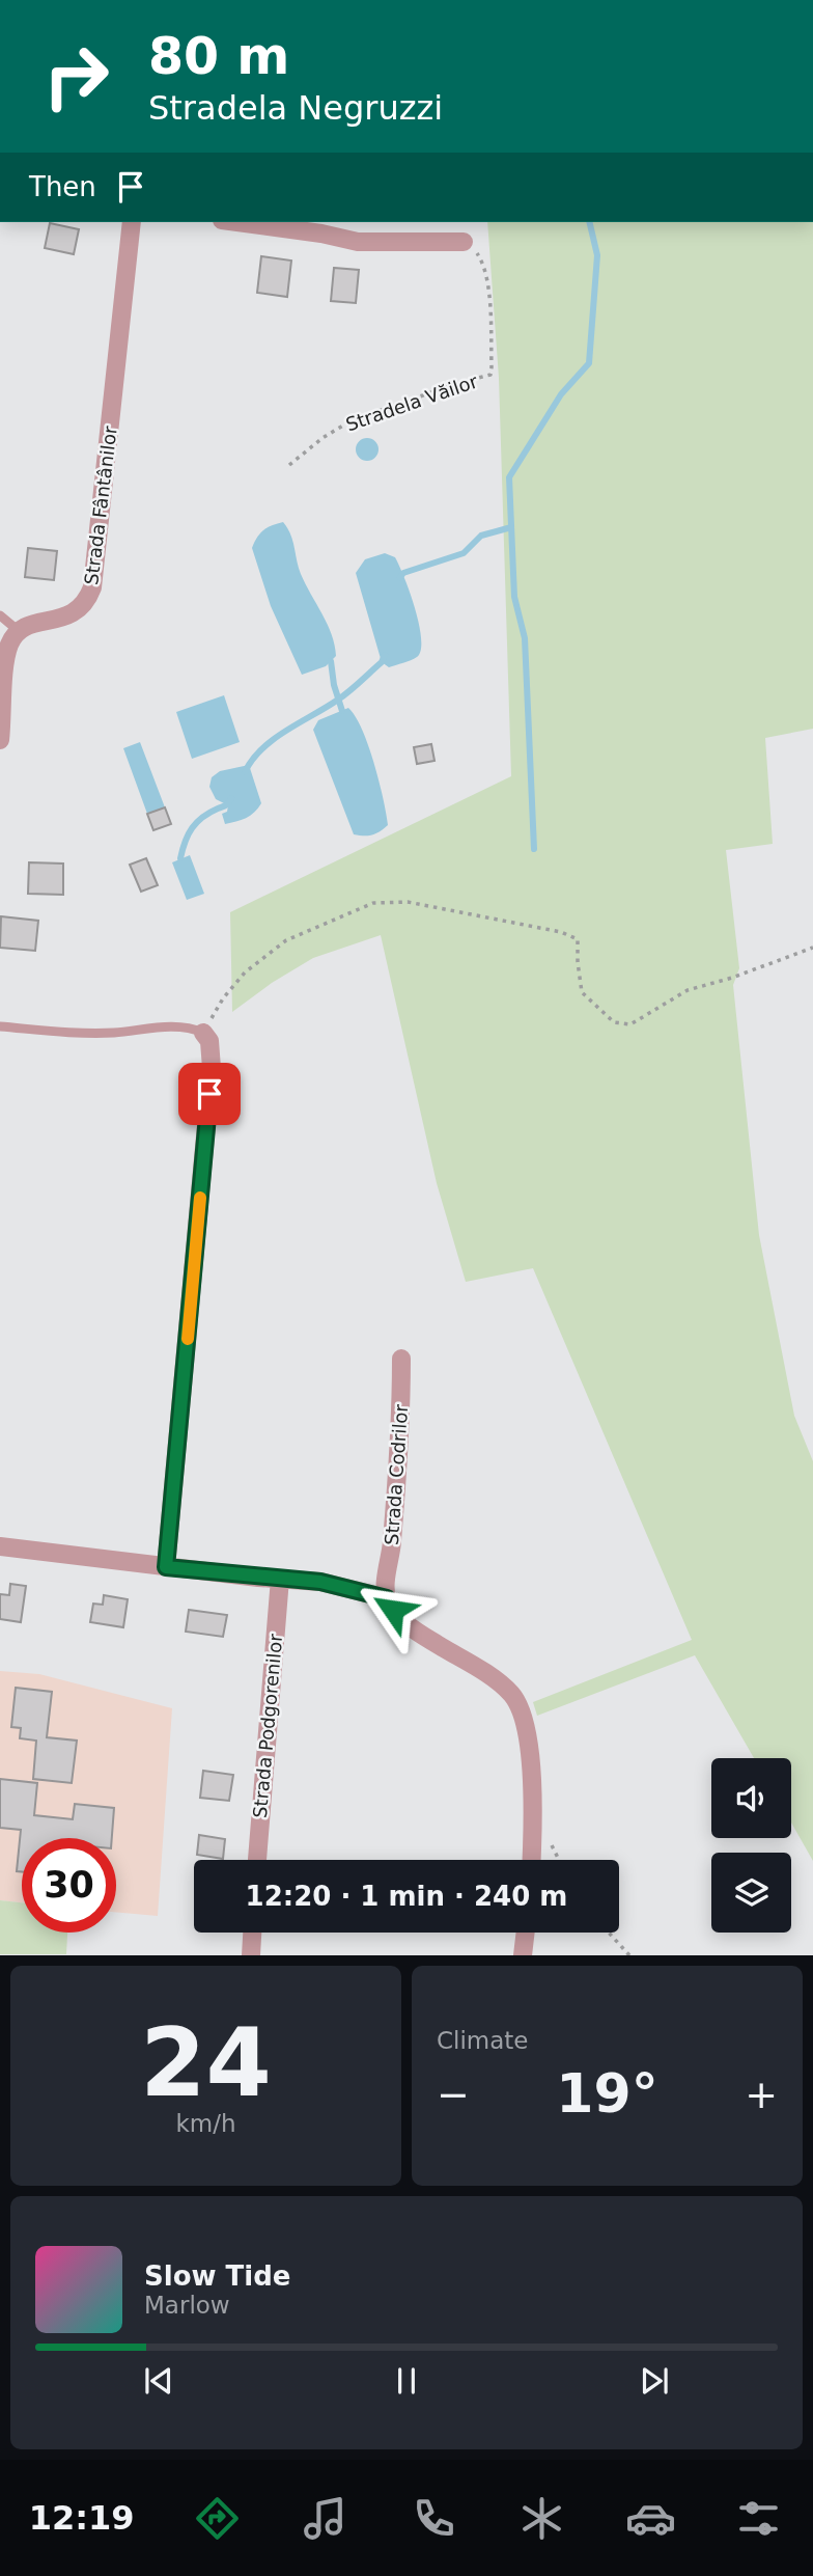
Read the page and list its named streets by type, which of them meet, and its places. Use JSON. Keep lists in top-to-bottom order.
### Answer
{
  "streets": {
    "street": ["Strada Fântânilor", "Strada Codrilor", "Strada Podgorenilor"],
    "path": ["Stradela Văilor"]
  },
  "page": {
    "turn": ["80 m", "Stradela Negruzzi"],
    "then": "Then",
    "limit": "30",
    "trip": "12:20 · 1 min · 240 m",
    "tile": [
      ["24", "km/h"],
      "Climate"
    ],
    "heat": ["−", "19°", "+"],
    "song": ["Slow Tide", "Marlow"],
    "tabs": "12:19"
  }
}
